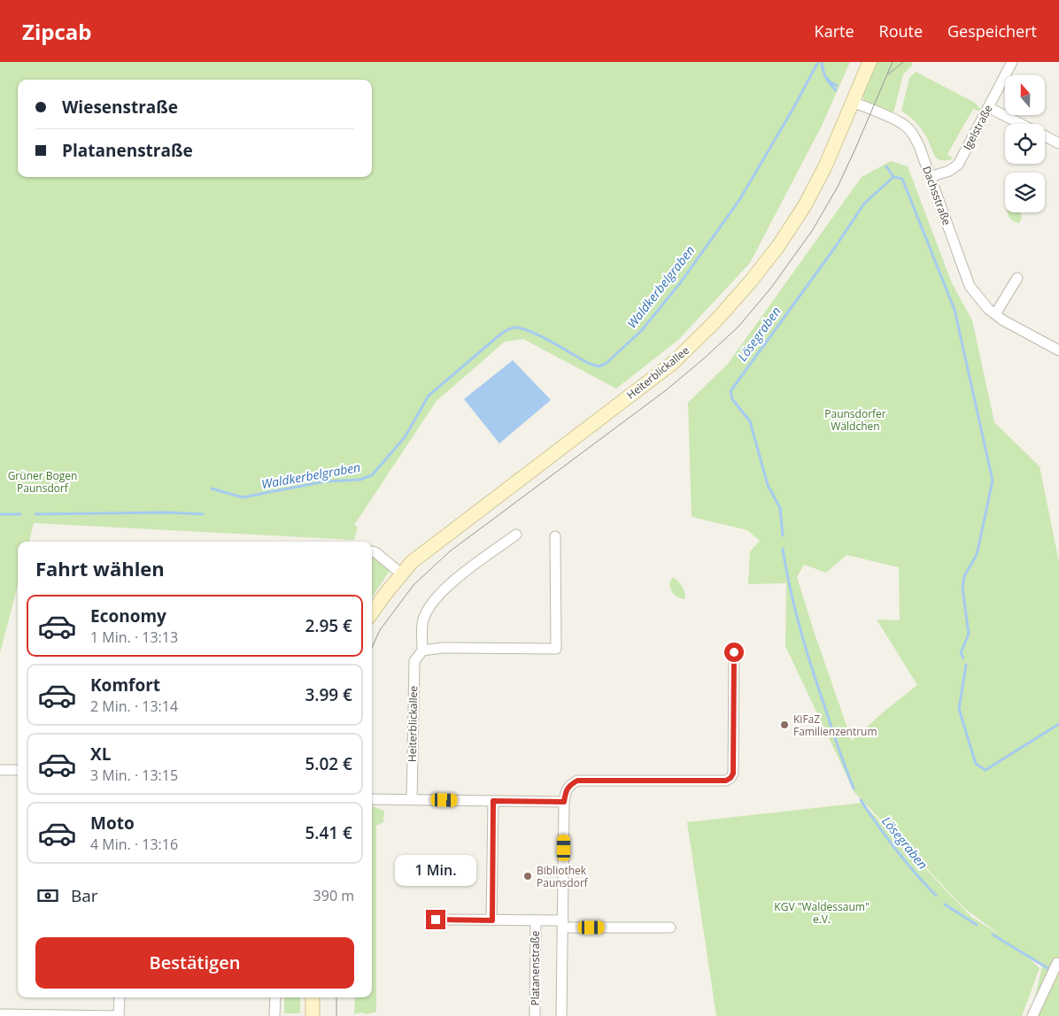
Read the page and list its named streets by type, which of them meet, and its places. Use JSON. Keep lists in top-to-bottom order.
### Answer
{
  "streets": {
    "main road": ["Heiterblickallee"],
    "street": ["Igelstraße", "Dachsstraße", "Platanenstraße"]
  },
  "crossings": [
    ["Igelstraße", "Dachsstraße"],
    ["Dachsstraße", "Heiterblickallee"]
  ],
  "water": ["Waldkerbelgraben", "Lösegraben"],
  "parks": ["Paunsdorfer Wäldchen", "Grüner Bogen Paunsdorf", "KGV \"Waldessaum\" e.V."],
  "places": ["KiFaZ Familienzentrum", "Bibliothek Paunsdorf"],
  "north": "top",
  "page": {
    "header": "Zipcab",
    "nav": ["Karte", "Route", "Gespeichert"],
    "banner": ["Wiesenstraße", "Platanenstraße"],
    "heading": "Fahrt wählen",
    "list": [
      {
        "name": "Economy",
        "note": "1 Min. · 13:13",
        "value": "2.95 €"
      },
      {
        "name": "Komfort",
        "note": "2 Min. · 13:14",
        "value": "3.99 €"
      },
      {
        "name": "XL",
        "note": "3 Min. · 13:15",
        "value": "5.02 €"
      },
      {
        "name": "Moto",
        "note": "4 Min. · 13:16",
        "value": "5.41 €"
      }
    ],
    "bubble": "1 Min.",
    "pay": ["Bar", "390 m"],
    "buttons": "Bestätigen"
  }
}
